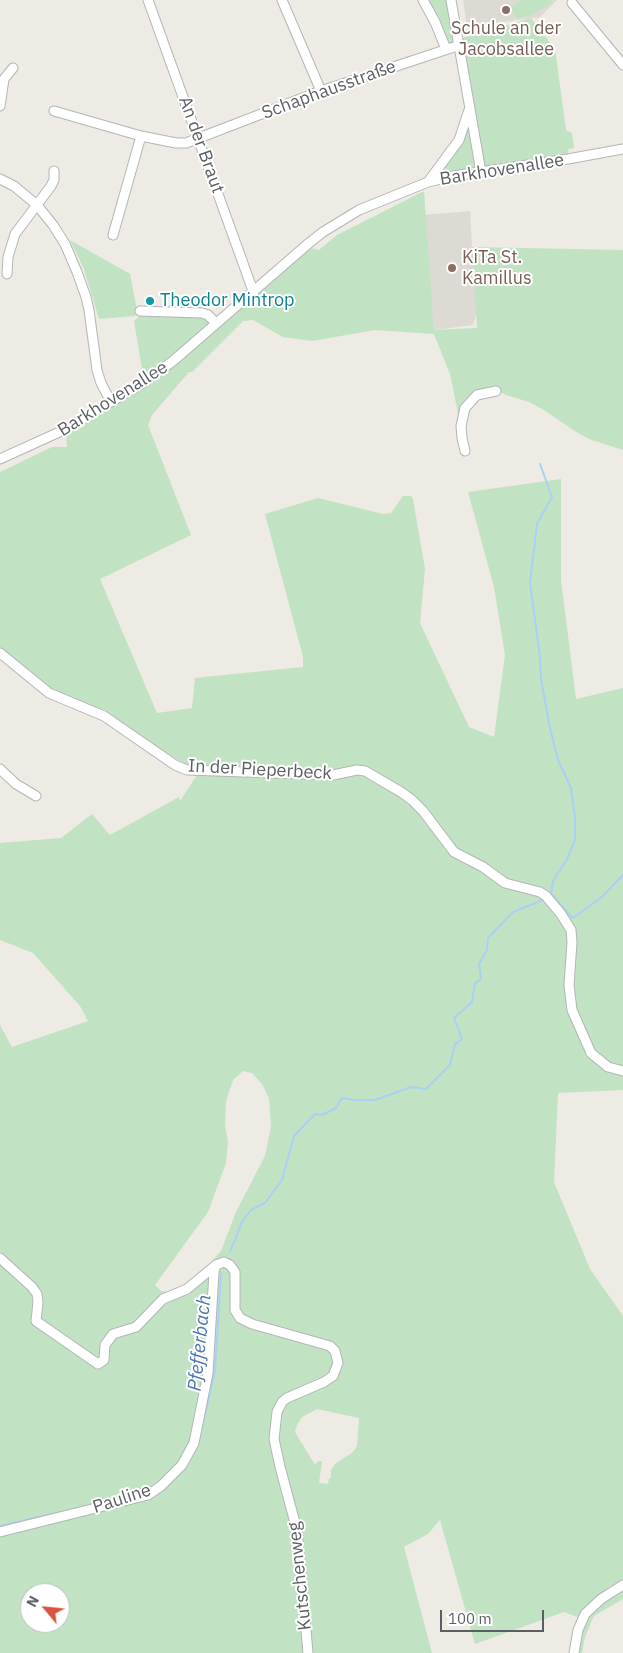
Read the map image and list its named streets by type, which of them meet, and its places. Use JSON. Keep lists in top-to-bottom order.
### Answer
{
  "streets": {
    "street": [
      "Schaphausstraße",
      "An der Braut",
      "Barkhovenallee",
      "In der Pieperbeck",
      "Pauline",
      "Kutschenweg"
    ]
  },
  "crossings": [
    ["Schaphausstraße", "An der Braut"],
    ["An der Braut", "Barkhovenallee"],
    ["Pauline", "Kutschenweg"]
  ],
  "water": ["Pfefferbach"],
  "places": ["Schule an der Jacobsallee", "KiTa St. Kamillus", "Theodor Mintrop"],
  "scale_bar": "100 m",
  "north": "top left"
}
